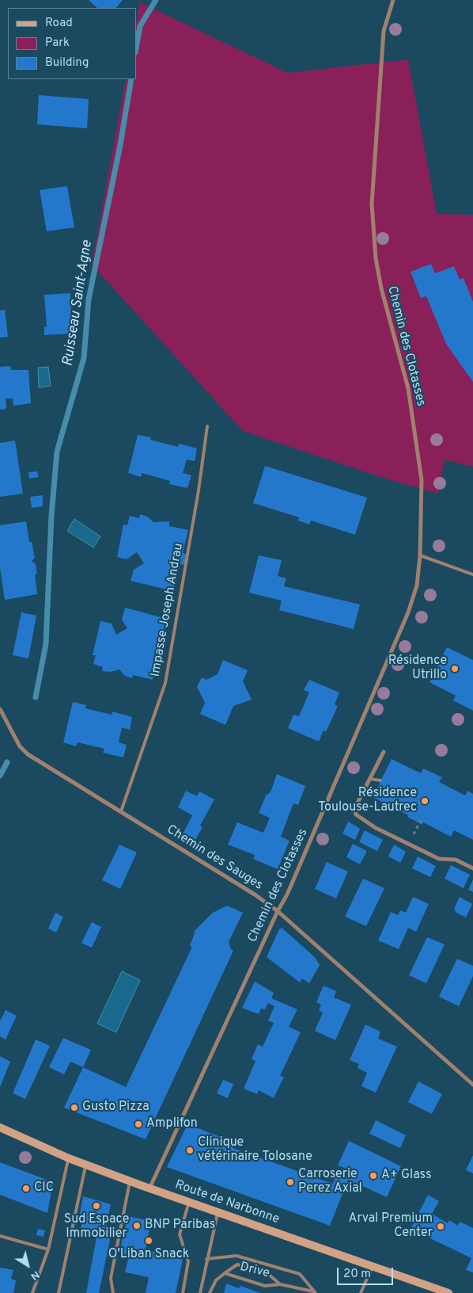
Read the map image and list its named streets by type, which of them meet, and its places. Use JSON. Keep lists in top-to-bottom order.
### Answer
{
  "streets": {
    "main road": ["Route de Narbonne"],
    "street": ["Chemin des Clotasses", "Chemin des Sauges"],
    "lane": ["Impasse Joseph Andrau", "Drive"]
  },
  "crossings": [
    ["Chemin des Clotasses", "Chemin des Sauges"],
    ["Chemin des Clotasses", "Route de Narbonne"],
    ["Impasse Joseph Andrau", "Chemin des Sauges"]
  ],
  "water": ["Ruisseau Saint-Agne"],
  "places": [
    "Résidence Utrillo",
    "Résidence Toulouse-Lautrec",
    "Gusto Pizza",
    "Amplifon",
    "Clinique vétérinaire Tolosane",
    "A+ Glass",
    "Carroserie Perez Axial",
    "CIC",
    "Sud Espace Immobilier",
    "BNP Paribas",
    "Arval Premium Center",
    "O'Liban Snack"
  ],
  "legend": ["Road", "Park", "Building"],
  "scale_bar": "20 m",
  "north": "bottom right"
}
